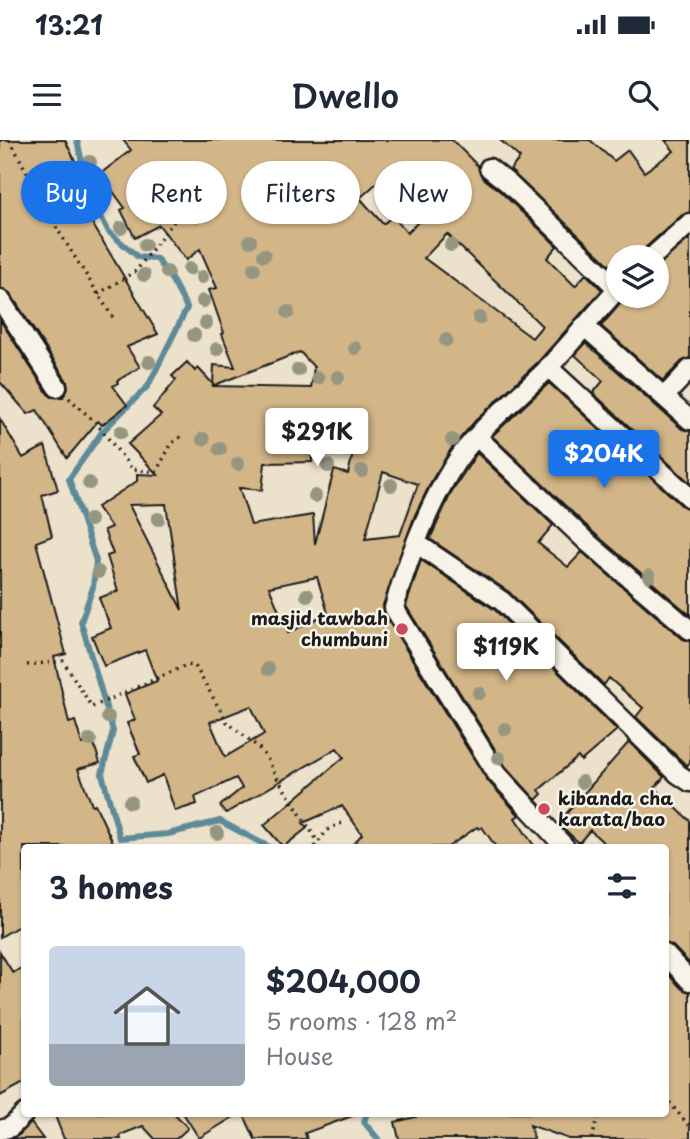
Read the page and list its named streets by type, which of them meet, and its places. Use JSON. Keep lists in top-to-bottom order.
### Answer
{
  "places": ["masjid tawbah chumbuni", "kibanda cha karata/bao"],
  "page": {
    "status": "13:21",
    "header": "Dwello",
    "chip": [
      "Buy",
      "Rent",
      "Filters",
      "New"
    ],
    "price": ["$291K", "$204K", "$119K"],
    "heading": "3 homes",
    "list": [
      {
        "name": "$204,000",
        "note": "5 rooms · 128 m² · House"
      }
    ]
  }
}
